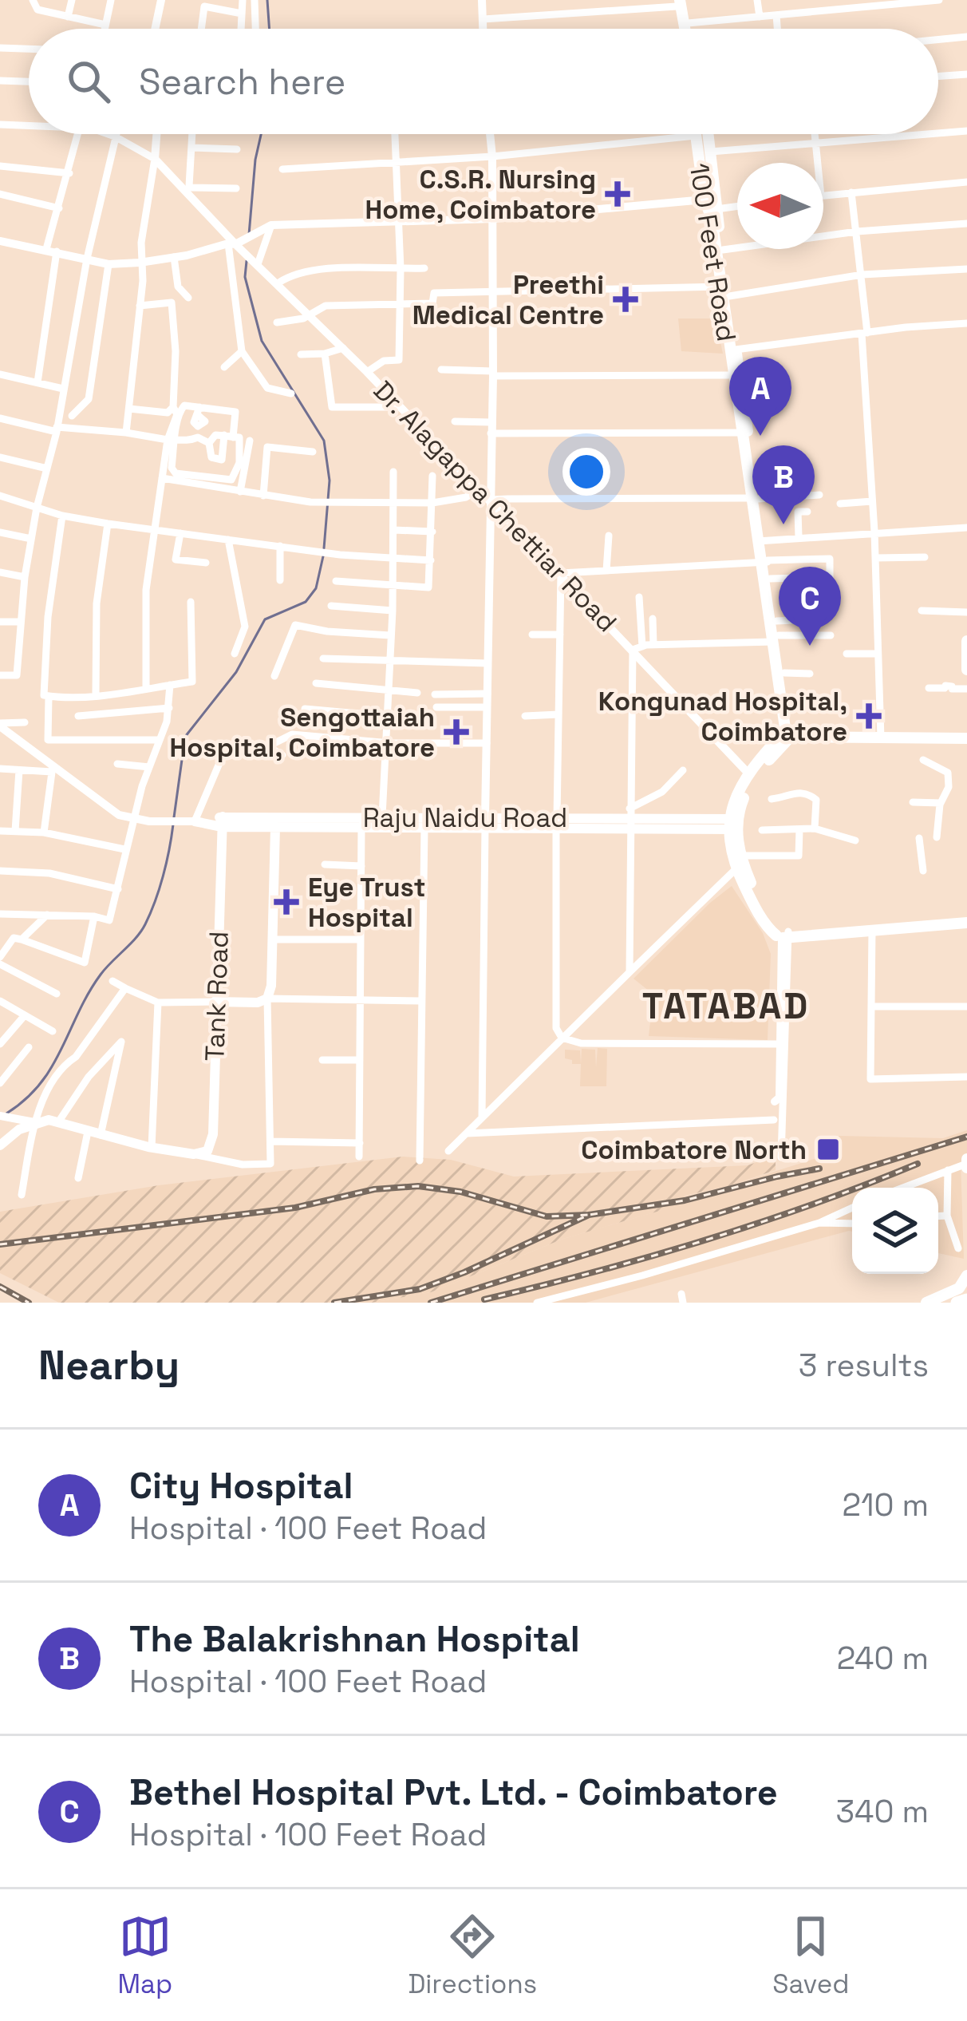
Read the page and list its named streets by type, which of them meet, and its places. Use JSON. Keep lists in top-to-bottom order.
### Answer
{
  "streets": {
    "main road": ["100 Feet Road", "Raju Naidu Road", "Tank Road"],
    "street": ["Dr. Alagappa Chettiar Road"]
  },
  "crossings": [
    ["Raju Naidu Road", "Tank Road"]
  ],
  "districts": ["TATABAD"],
  "places": {
    "health": [
      "C.S.R. Nursing Home, Coimbatore",
      "Preethi Medical Centre",
      "Kongunad Hospital, Coimbatore",
      "Sengottaiah Hospital, Coimbatore",
      "Eye Trust Hospital"
    ],
    "transit": ["Coimbatore North"]
  },
  "north": "left",
  "page": {
    "search": "Search here",
    "pins": ["A", "B", "C"],
    "heading": ["Nearby", "3 results"],
    "list": [
      {
        "mark": "A",
        "name": "City Hospital",
        "note": "Hospital · 100 Feet Road",
        "value": "210 m"
      },
      {
        "mark": "B",
        "name": "The Balakrishnan Hospital",
        "note": "Hospital · 100 Feet Road",
        "value": "240 m"
      },
      {
        "mark": "C",
        "name": "Bethel Hospital Pvt. Ltd. - Coimbatore",
        "note": "Hospital · 100 Feet Road",
        "value": "340 m"
      }
    ],
    "nav": ["Map", "Directions", "Saved"]
  }
}
